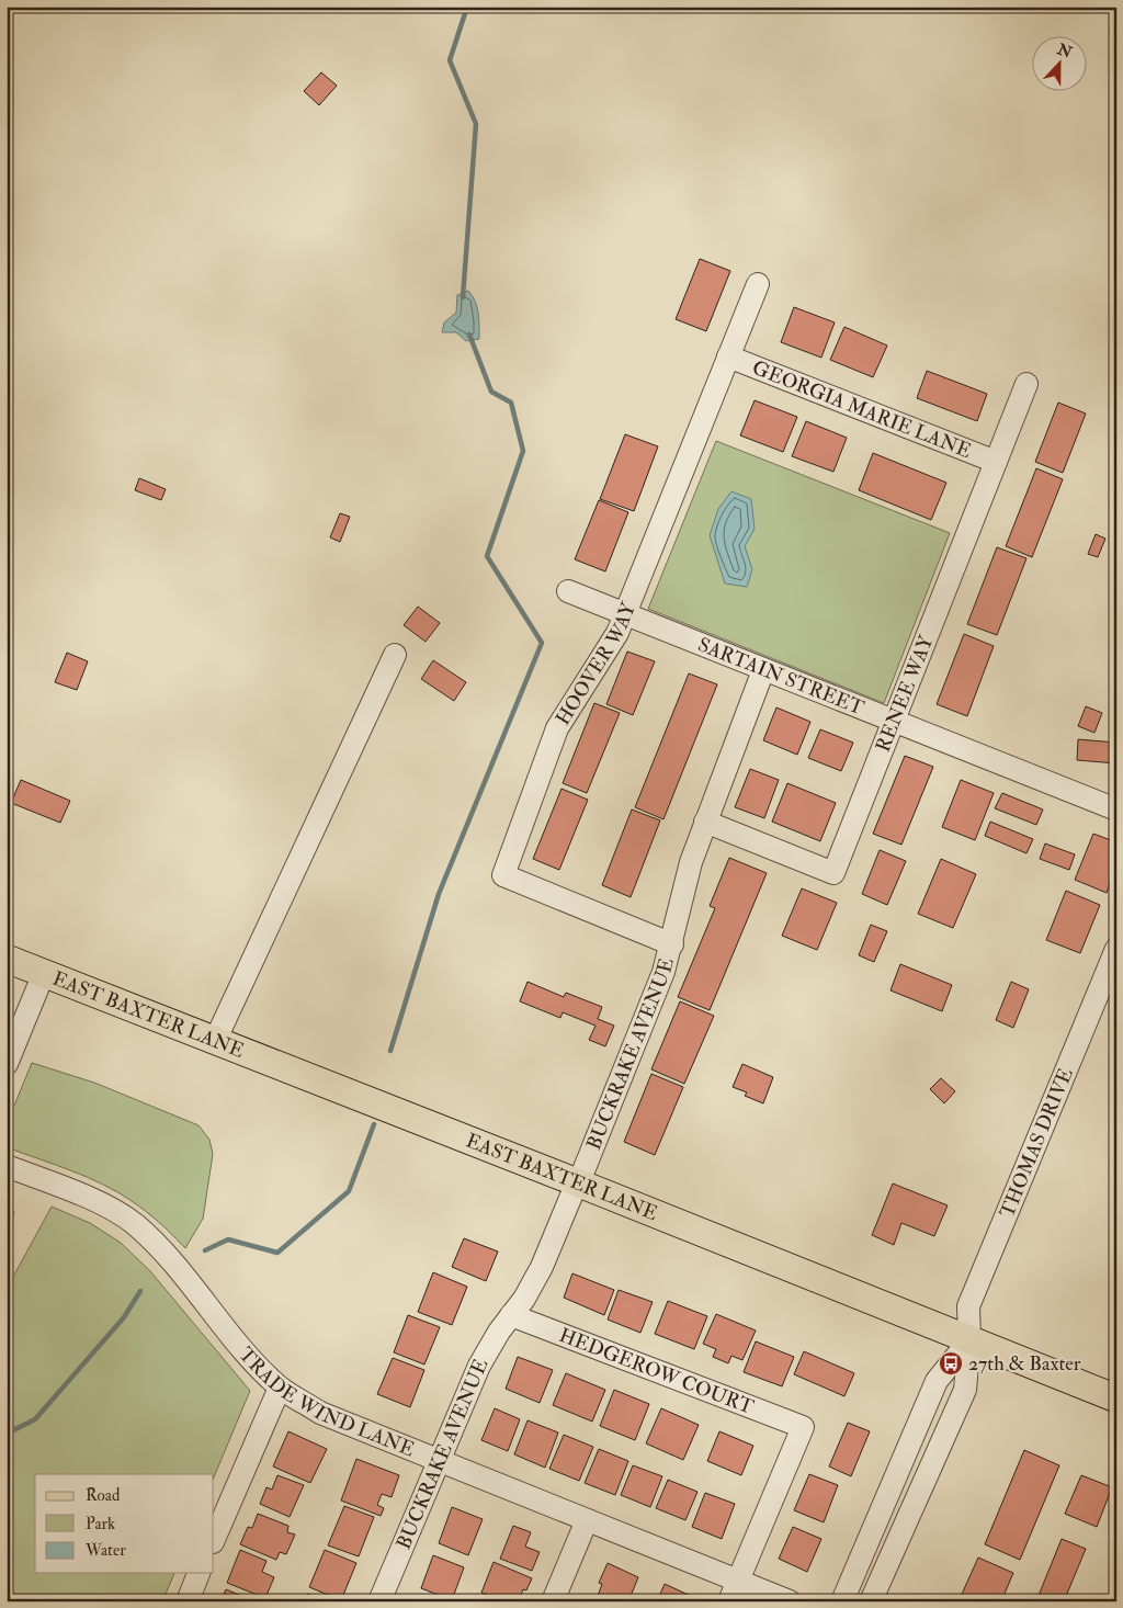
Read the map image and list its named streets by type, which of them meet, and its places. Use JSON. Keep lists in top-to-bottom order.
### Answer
{
  "streets": {
    "main road": ["EAST BAXTER LANE"],
    "street": [
      "GEORGIA MARIE LANE",
      "HOOVER WAY",
      "SARTAIN STREET",
      "RENEE WAY",
      "BUCKRAKE AVENUE",
      "THOMAS DRIVE",
      "HEDGEROW COURT",
      "TRADE WIND LANE"
    ]
  },
  "crossings": [
    ["GEORGIA MARIE LANE", "HOOVER WAY"],
    ["GEORGIA MARIE LANE", "RENEE WAY"],
    ["HOOVER WAY", "SARTAIN STREET"],
    ["HOOVER WAY", "BUCKRAKE AVENUE"],
    ["SARTAIN STREET", "RENEE WAY"],
    ["SARTAIN STREET", "BUCKRAKE AVENUE"],
    ["RENEE WAY", "BUCKRAKE AVENUE"],
    ["EAST BAXTER LANE", "BUCKRAKE AVENUE"],
    ["EAST BAXTER LANE", "THOMAS DRIVE"],
    ["BUCKRAKE AVENUE", "HEDGEROW COURT"],
    ["BUCKRAKE AVENUE", "TRADE WIND LANE"],
    ["HEDGEROW COURT", "TRADE WIND LANE"]
  ],
  "places": {
    "bus stop": ["27th & Baxter"]
  },
  "legend": ["Road", "Park", "Water"],
  "north": "top"
}
